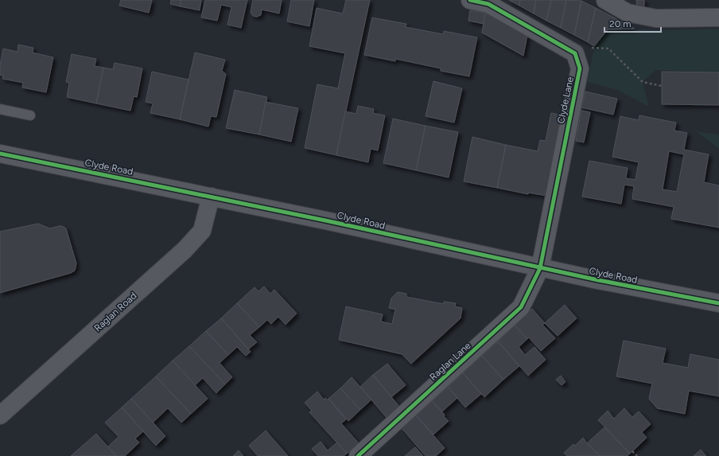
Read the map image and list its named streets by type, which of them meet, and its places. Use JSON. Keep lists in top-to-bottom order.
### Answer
{
  "streets": {
    "street": [
      "Clyde Lane",
      "Clyde Road",
      "Raglan Road",
      "Raglan Lane"
    ]
  },
  "crossings": [
    ["Clyde Lane", "Clyde Road"],
    ["Clyde Lane", "Raglan Lane"],
    ["Clyde Road", "Raglan Road"],
    ["Clyde Road", "Raglan Lane"]
  ],
  "scale_bar": "20 m"
}
